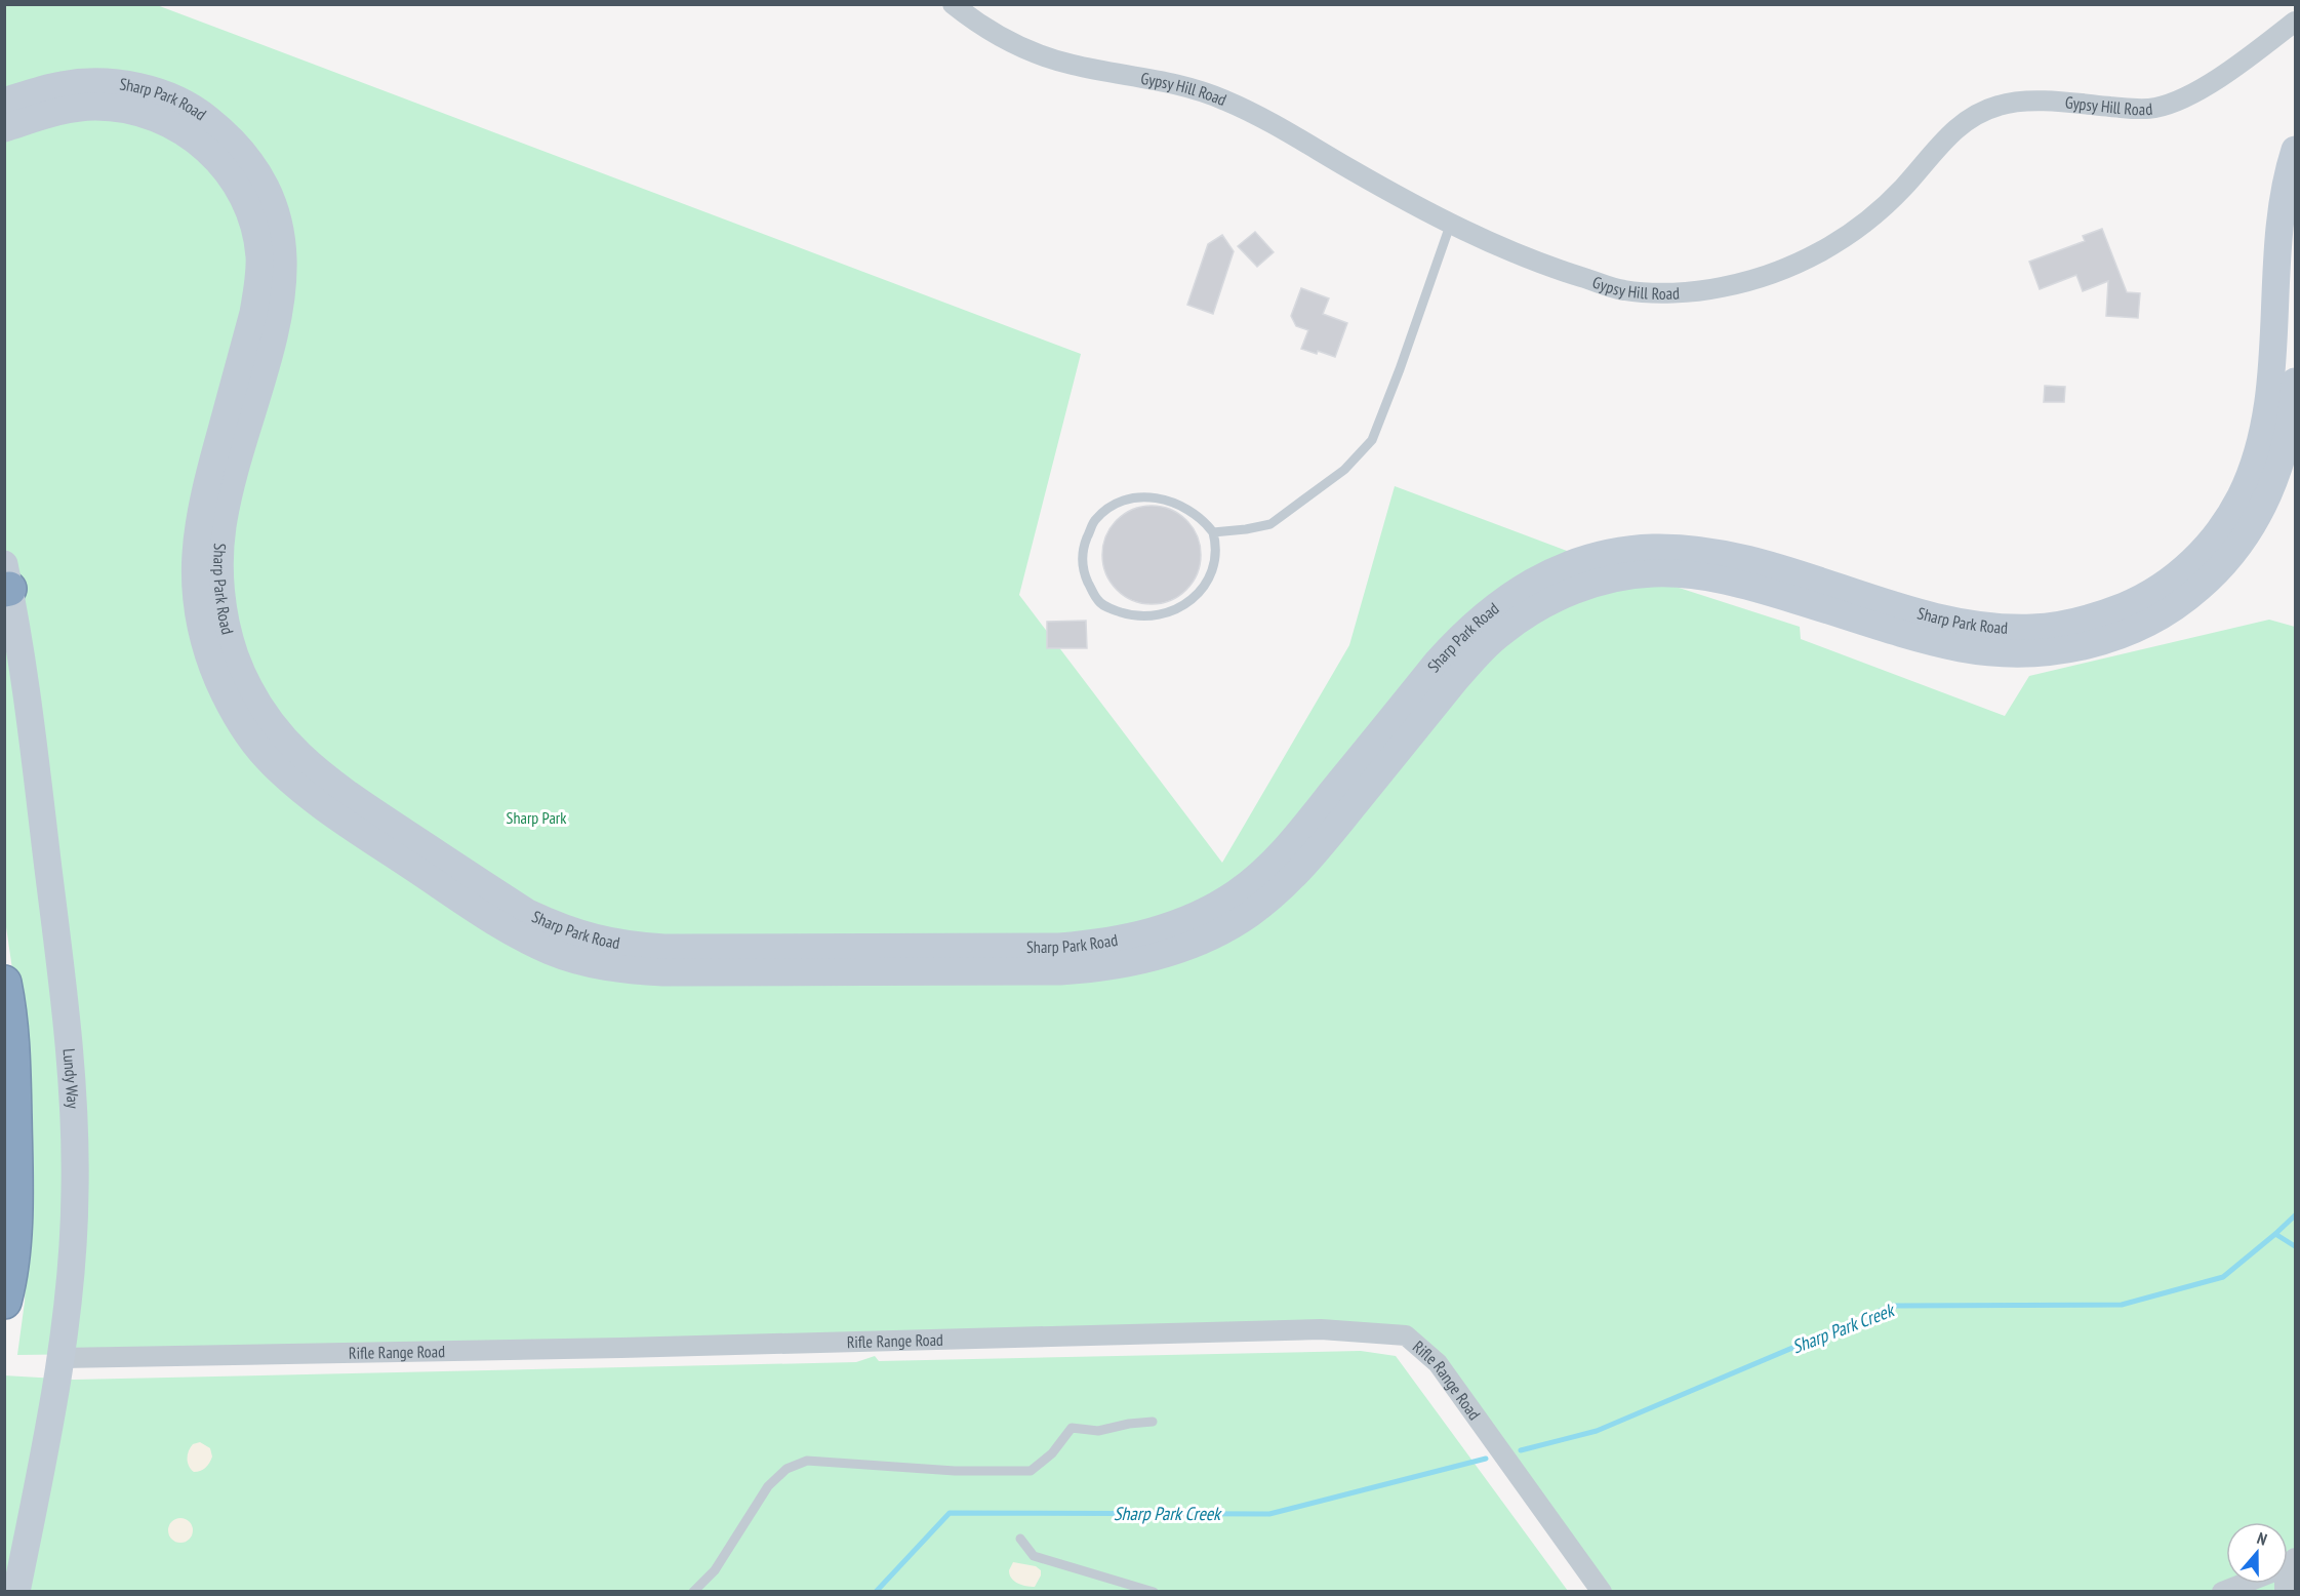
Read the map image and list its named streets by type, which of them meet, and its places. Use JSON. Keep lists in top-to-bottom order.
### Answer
{
  "streets": {
    "main road": ["Sharp Park Road", "Lundy Way"],
    "street": ["Gypsy Hill Road", "Rifle Range Road"]
  },
  "crossings": [
    ["Lundy Way", "Rifle Range Road"]
  ],
  "water": ["Sharp Park Creek"],
  "parks": ["Sharp Park"],
  "north": "top"
}
